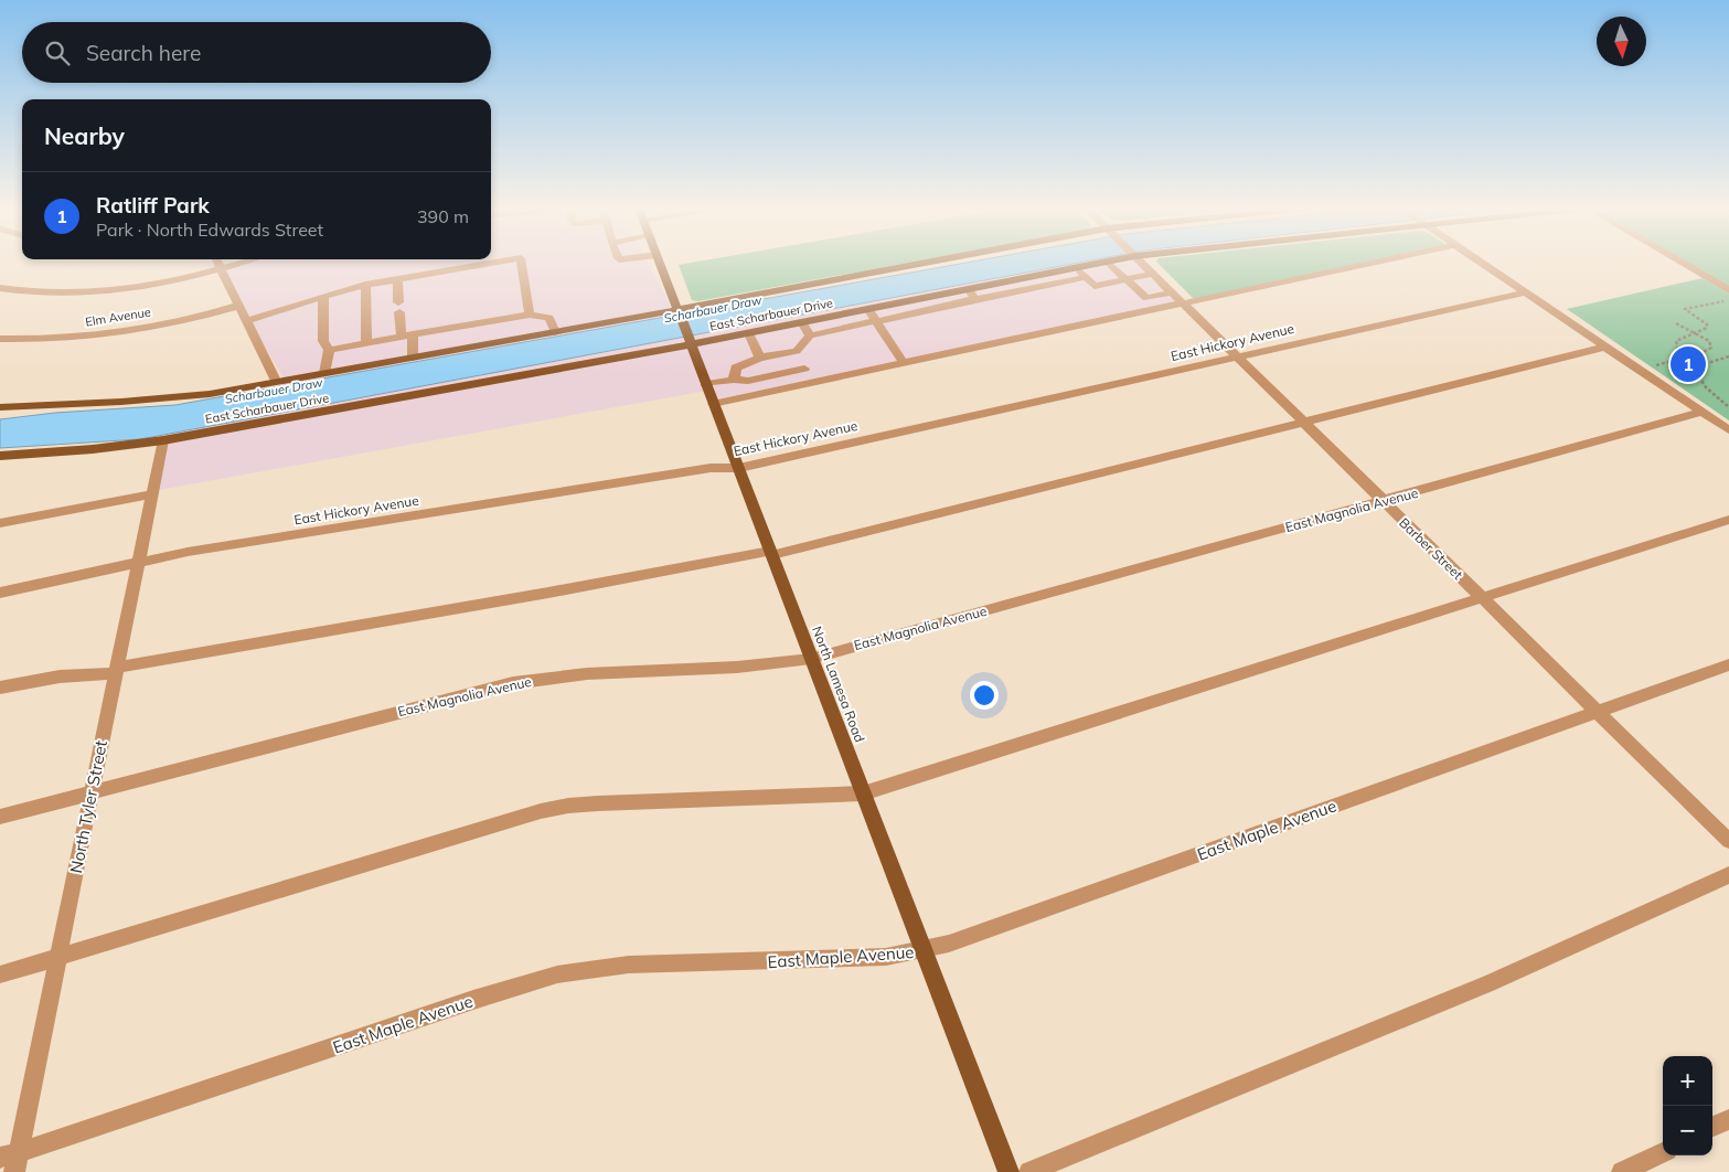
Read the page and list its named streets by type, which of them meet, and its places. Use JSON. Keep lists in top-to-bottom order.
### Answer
{
  "streets": {
    "main road": ["East Scharbauer Drive", "North Lamesa Road"],
    "street": [
      "Elm Avenue",
      "East Hickory Avenue",
      "East Magnolia Avenue",
      "Barber Street",
      "North Tyler Street",
      "East Maple Avenue"
    ]
  },
  "crossings": [
    ["East Scharbauer Drive", "North Lamesa Road"],
    ["East Scharbauer Drive", "North Tyler Street"],
    ["East Hickory Avenue", "Barber Street"],
    ["East Hickory Avenue", "North Lamesa Road"],
    ["East Hickory Avenue", "North Tyler Street"],
    ["East Magnolia Avenue", "Barber Street"],
    ["East Magnolia Avenue", "North Lamesa Road"],
    ["East Magnolia Avenue", "North Tyler Street"],
    ["Barber Street", "East Maple Avenue"],
    ["North Lamesa Road", "East Maple Avenue"],
    ["North Tyler Street", "East Maple Avenue"]
  ],
  "water": ["Scharbauer Draw"],
  "north": "bottom",
  "page": {
    "search": "Search here",
    "heading": "Nearby",
    "list": [
      {
        "mark": "1",
        "name": "Ratliff Park",
        "note": "Park · North Edwards Street",
        "value": "390 m"
      }
    ],
    "pins": "1",
    "map_buttons": ["+", "−"]
  }
}
